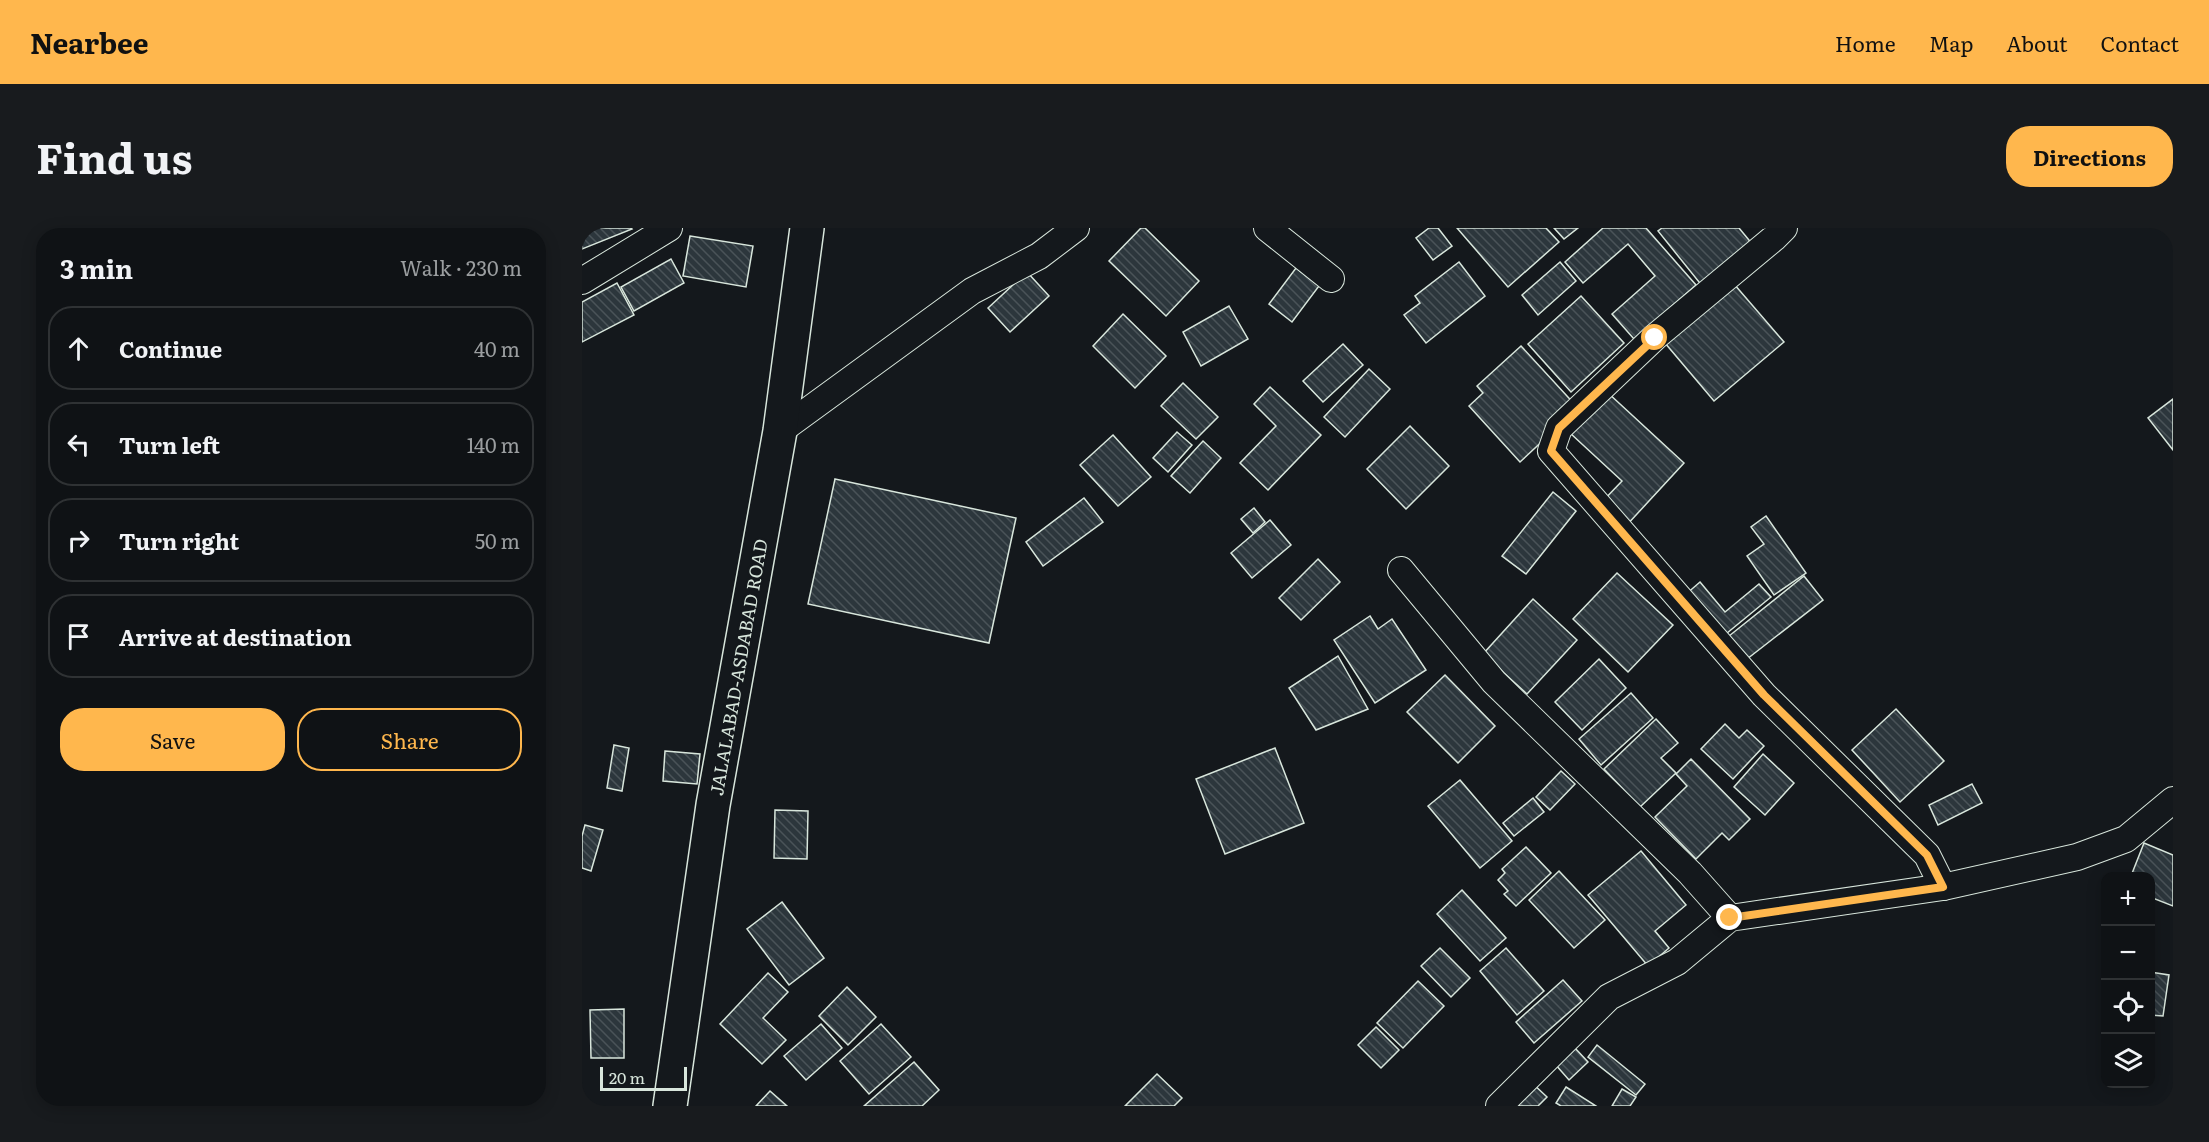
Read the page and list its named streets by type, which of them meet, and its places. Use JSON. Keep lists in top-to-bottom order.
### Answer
{
  "streets": {
    "main road": ["JALALABAD-ASDABAD ROAD"]
  },
  "scale_bar": "20 m",
  "page": {
    "header": "Nearbee",
    "nav": [
      "Home",
      "Map",
      "About",
      "Contact"
    ],
    "title": "Find us",
    "buttons": [
      "Directions",
      ["Save", "Share"]
    ],
    "heading": ["3 min", "Walk · 230 m"],
    "list": [
      ["Continue", "40 m"],
      ["Turn left", "140 m"],
      ["Turn right", "50 m"],
      "Arrive at destination"
    ],
    "map_buttons": ["+", "−"],
    "scale": "20 m"
  }
}
